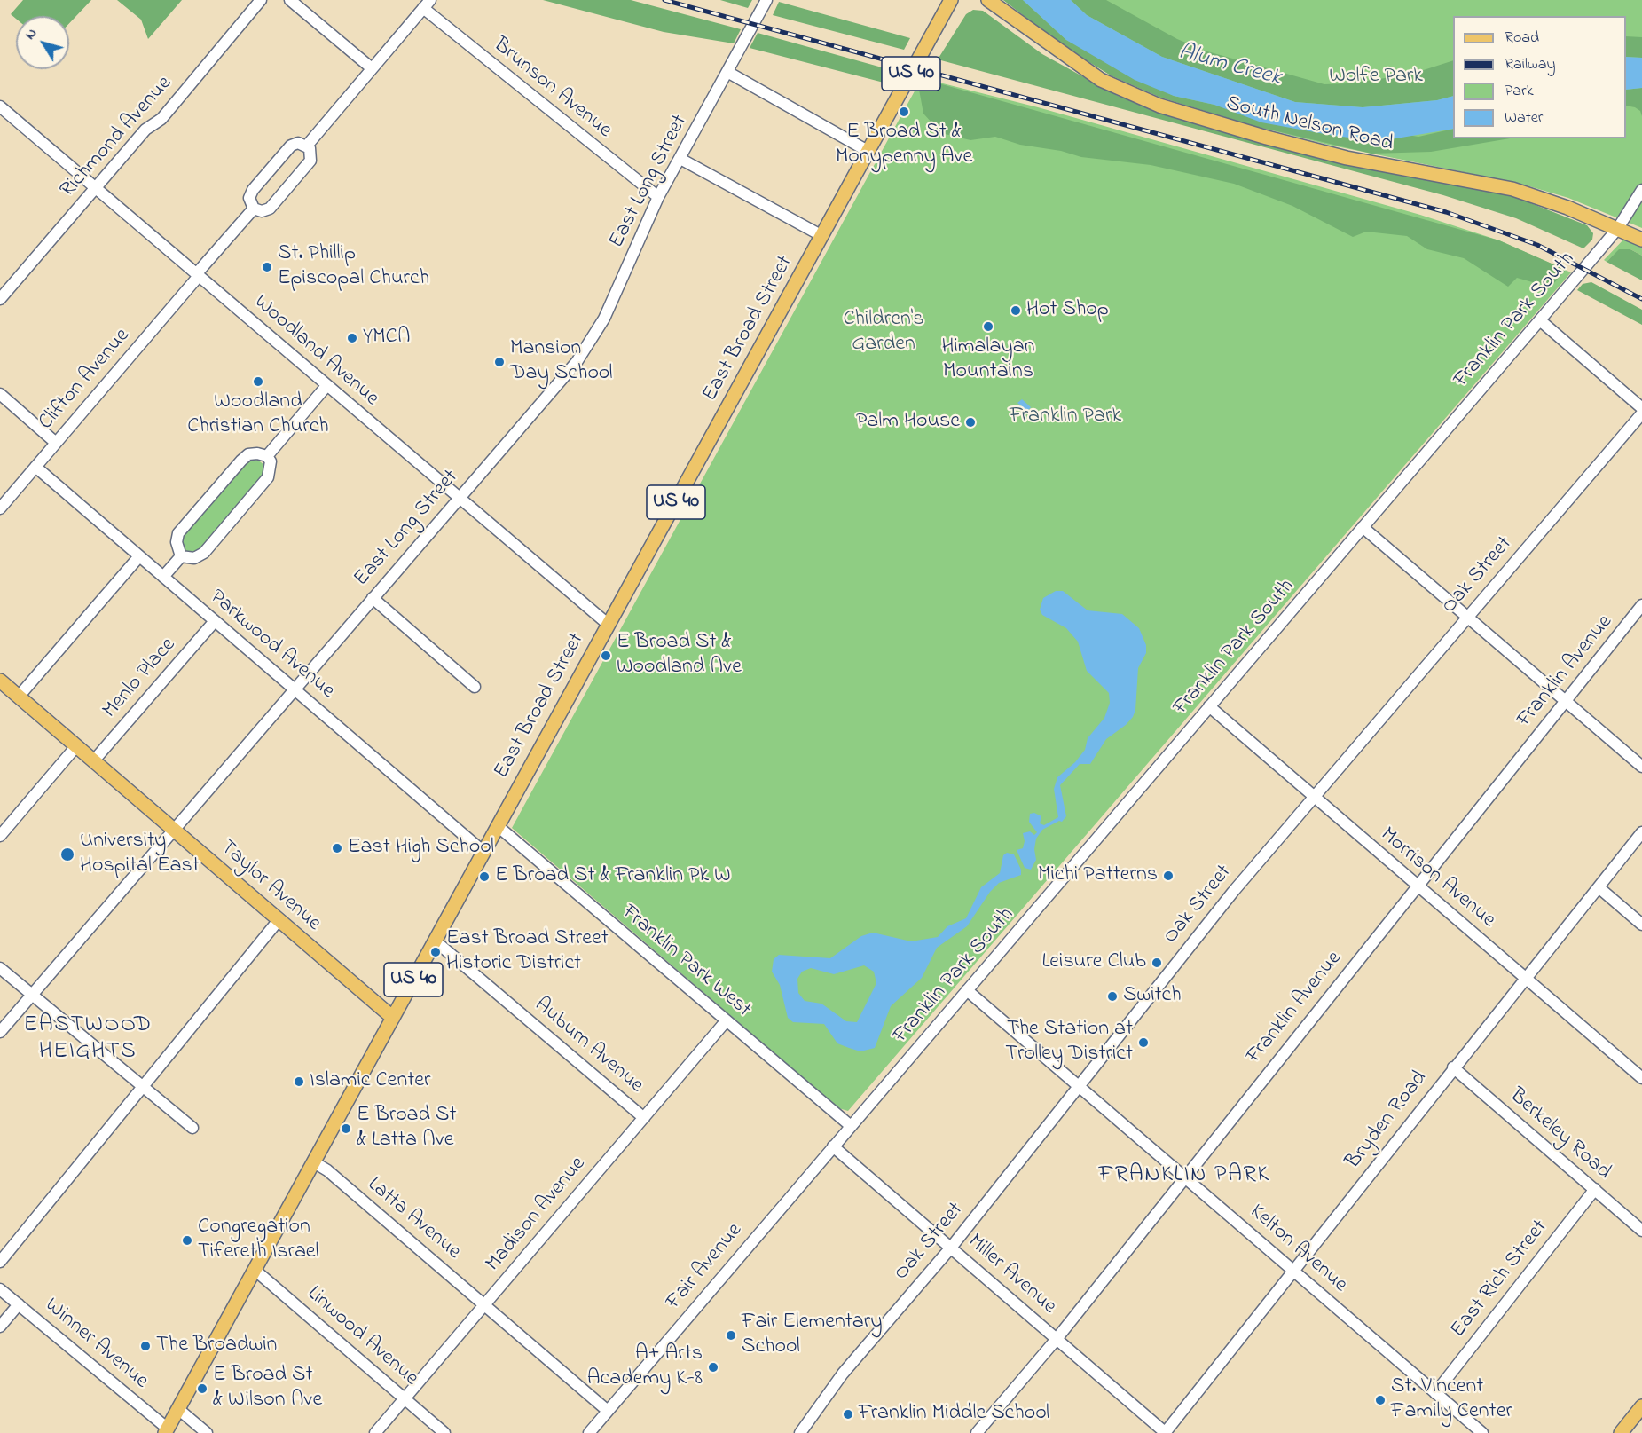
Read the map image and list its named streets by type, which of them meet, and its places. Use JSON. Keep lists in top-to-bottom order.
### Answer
{
  "streets": {
    "main road": [
      "US 40",
      "South Nelson Road",
      "East Broad Street",
      "Taylor Avenue"
    ],
    "street": [
      "Brunson Avenue",
      "Richmond Avenue",
      "East Long Street",
      "Franklin Park South",
      "Woodland Avenue",
      "Clifton Avenue",
      "Oak Street",
      "Parkwood Avenue",
      "Franklin Avenue",
      "Menlo Place",
      "Morrison Avenue",
      "Franklin Park West",
      "Auburn Avenue",
      "Bryden Road",
      "Berkeley Road",
      "Madison Avenue",
      "Latta Avenue",
      "Kelton Avenue",
      "Fair Avenue",
      "Miller Avenue",
      "East Rich Street",
      "Linwood Avenue",
      "Winner Avenue"
    ]
  },
  "crossings": [
    ["Brunson Avenue", "East Long Street"],
    ["South Nelson Road", "Franklin Park South"],
    ["Richmond Avenue", "Woodland Avenue"],
    ["East Long Street", "Woodland Avenue"],
    ["East Long Street", "Parkwood Avenue"],
    ["East Long Street", "Taylor Avenue"],
    ["Franklin Park South", "Morrison Avenue"],
    ["Franklin Park South", "Franklin Park West"],
    ["Franklin Park South", "Kelton Avenue"],
    ["Franklin Park South", "Fair Avenue"],
    ["East Broad Street", "Woodland Avenue"],
    ["East Broad Street", "Parkwood Avenue"],
    ["East Broad Street", "Taylor Avenue"],
    ["East Broad Street", "Franklin Park West"],
    ["East Broad Street", "Auburn Avenue"],
    ["East Broad Street", "Latta Avenue"],
    ["East Broad Street", "Linwood Avenue"],
    ["East Broad Street", "Winner Avenue"],
    ["Woodland Avenue", "Clifton Avenue"],
    ["Clifton Avenue", "Parkwood Avenue"],
    ["Oak Street", "Morrison Avenue"],
    ["Oak Street", "Kelton Avenue"],
    ["Oak Street", "Miller Avenue"],
    ["Parkwood Avenue", "Menlo Place"],
    ["Franklin Avenue", "Morrison Avenue"],
    ["Franklin Avenue", "Kelton Avenue"],
    ["Franklin Avenue", "Miller Avenue"],
    ["Menlo Place", "Taylor Avenue"],
    ["Morrison Avenue", "Bryden Road"],
    ["Franklin Park West", "Madison Avenue"],
    ["Franklin Park West", "Fair Avenue"],
    ["Auburn Avenue", "Madison Avenue"],
    ["Bryden Road", "Berkeley Road"],
    ["Bryden Road", "Kelton Avenue"],
    ["Bryden Road", "Miller Avenue"],
    ["Berkeley Road", "East Rich Street"],
    ["Madison Avenue", "Latta Avenue"],
    ["Madison Avenue", "Linwood Avenue"],
    ["Latta Avenue", "Fair Avenue"],
    ["Kelton Avenue", "East Rich Street"],
    ["Fair Avenue", "Miller Avenue"]
  ],
  "districts": ["EASTWOOD HEIGHTS", "FRANKLIN PARK"],
  "water": ["Alum Creek"],
  "parks": ["Wolfe Park", "Children's Garden", "Franklin Park"],
  "places": [
    "E Broad St & Monypenny Ave",
    "St. Phillip Episcopal Church",
    "Hot Shop",
    "Himalayan Mountains",
    "YMCA",
    "Mansion Day School",
    "Woodland Christian Church",
    "Palm House",
    "E Broad St & Woodland Ave",
    "East High School",
    "University Hospital East",
    "Michi Patterns",
    "E Broad St & Franklin Pk W",
    "East Broad Street Historic District",
    "Leisure Club",
    "Switch",
    "The Station at Trolley District",
    "Islamic Center",
    "E Broad St & Latta Ave",
    "Congregation Tifereth Israel",
    "Fair Elementary School",
    "The Broadwin",
    "A+ Arts Academy K-8",
    "E Broad St & Wilson Ave",
    "St. Vincent Family Center",
    "Franklin Middle School"
  ],
  "legend": [
    "Road",
    "Railway",
    "Park",
    "Water"
  ],
  "north": "top left"
}
